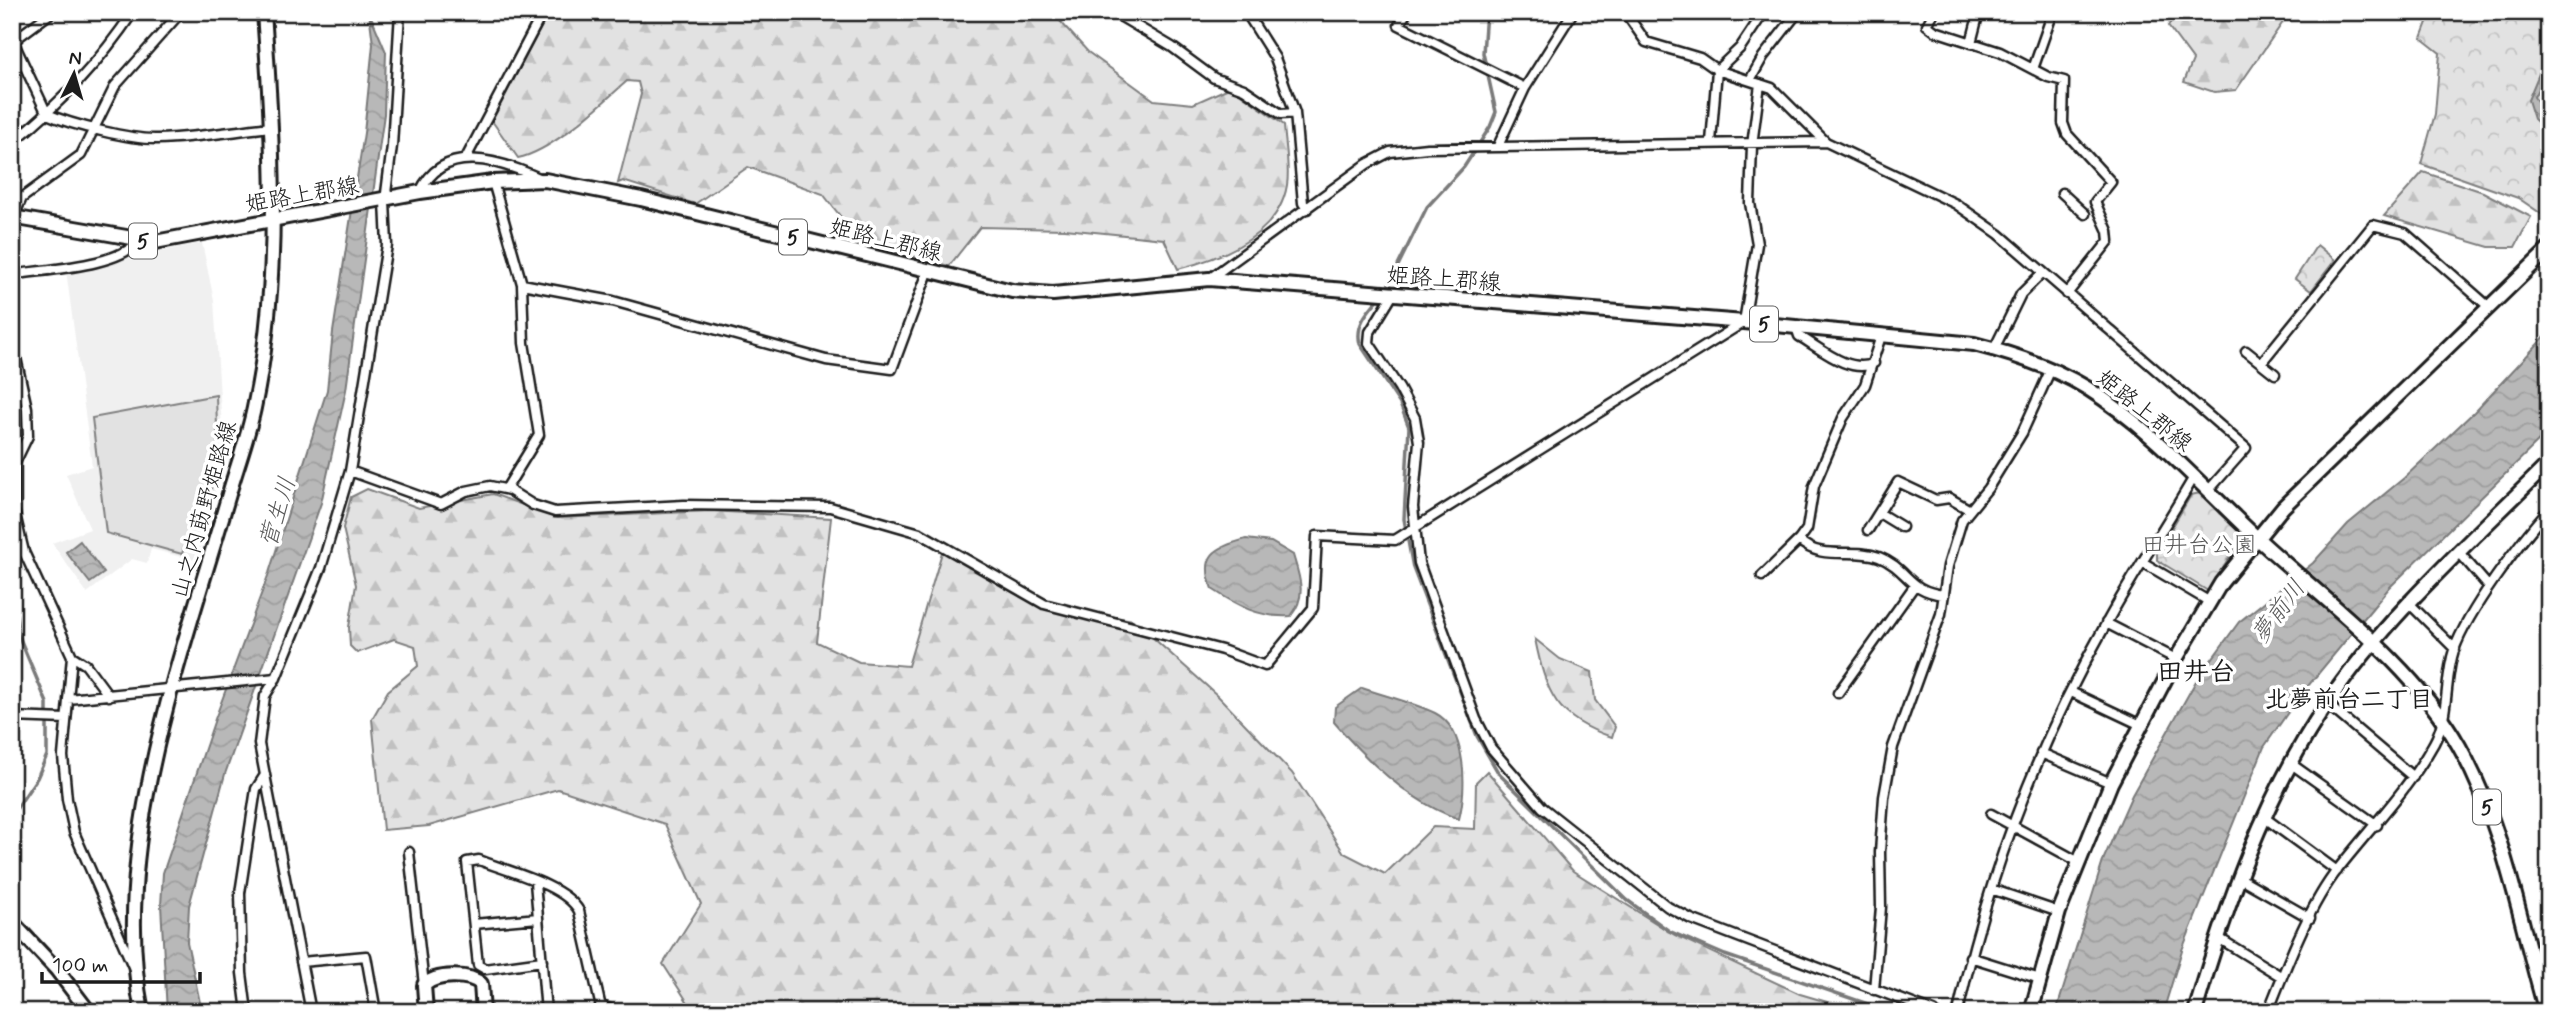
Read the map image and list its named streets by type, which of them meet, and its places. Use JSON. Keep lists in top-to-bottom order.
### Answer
{
  "streets": {
    "main road": ["姫路上郡線", "5", "山之内莇野姫路線"]
  },
  "crossings": [
    ["姫路上郡線", "山之内莇野姫路線"]
  ],
  "districts": ["田井台", "北夢前台二丁目"],
  "water": ["菅生川", "夢前川"],
  "parks": ["田井台公園"],
  "scale_bar": "100 m",
  "north": "top"
}
